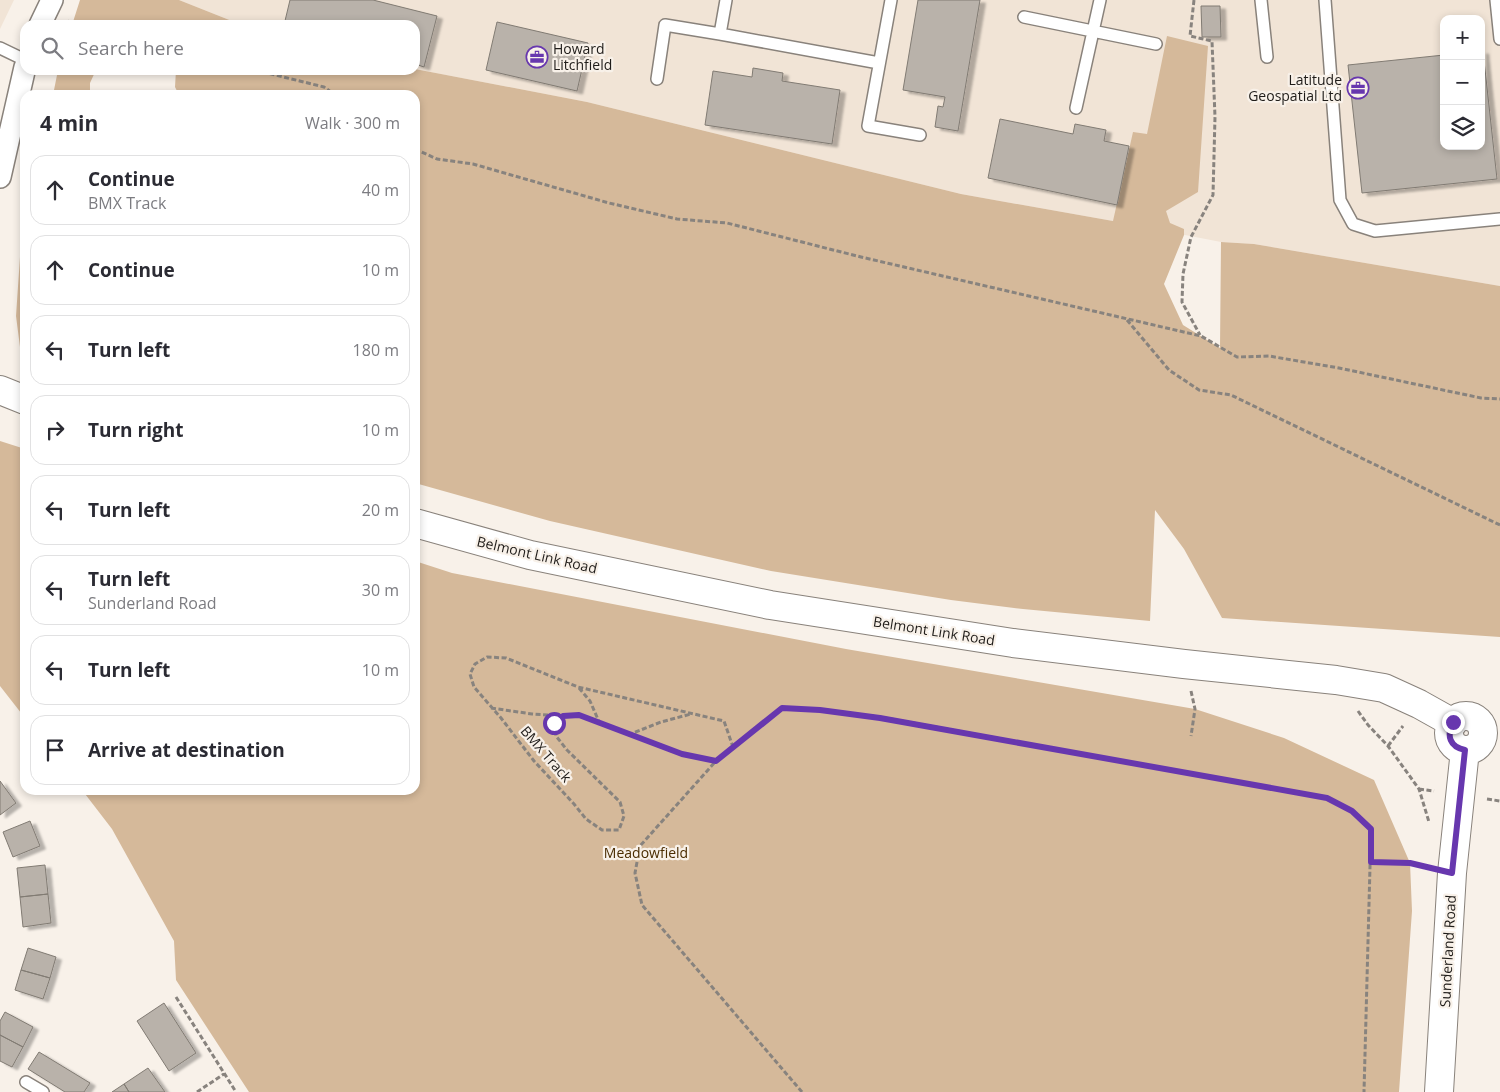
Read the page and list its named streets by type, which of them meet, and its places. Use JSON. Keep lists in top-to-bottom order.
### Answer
{
  "streets": {
    "street": ["Belmont Link Road", "Sunderland Road"],
    "path": ["BMX Track"]
  },
  "parks": ["Meadowfield"],
  "places": {
    "office": ["Howard Litchfield", "Latitude Geospatial Ltd"]
  },
  "page": {
    "map_buttons": ["+", "−"],
    "search": "Search here",
    "heading": ["4 min", "Walk · 300 m"],
    "list": [
      ["Continue", "BMX Track", "40 m"],
      ["Continue", "10 m"],
      ["Turn left", "180 m"],
      ["Turn right", "10 m"],
      ["Turn left", "20 m"],
      ["Turn left", "Sunderland Road", "30 m"],
      ["Turn left", "10 m"],
      "Arrive at destination"
    ]
  }
}
